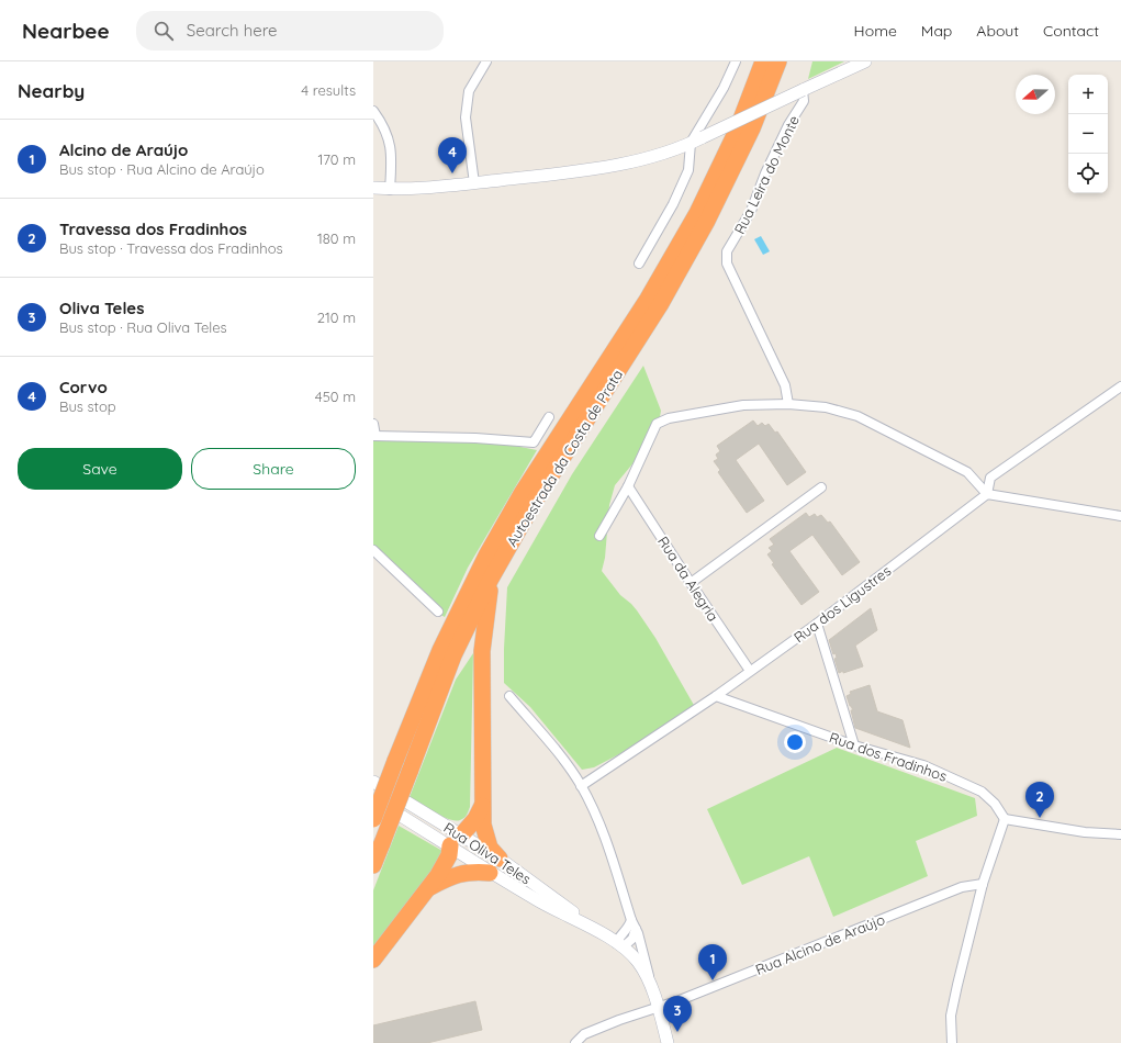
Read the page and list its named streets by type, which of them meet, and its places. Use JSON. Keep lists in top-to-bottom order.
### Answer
{
  "streets": {
    "highway": ["Autoestrada da Costa de Prata"],
    "main road": ["Rua Oliva Teles"],
    "street": [
      "Rua Leira do Monte",
      "Rua da Alegria",
      "Rua dos Ligustres",
      "Rua dos Fradinhos",
      "Rua Alcino de Araújo"
    ]
  },
  "crossings": [
    ["Rua da Alegria", "Rua dos Ligustres"],
    ["Rua dos Ligustres", "Rua dos Fradinhos"],
    ["Rua dos Ligustres", "Rua Oliva Teles"],
    ["Rua Oliva Teles", "Rua Alcino de Araújo"]
  ],
  "north": "left",
  "page": {
    "header": "Nearbee",
    "search": "Search here",
    "nav": [
      "Home",
      "Map",
      "About",
      "Contact"
    ],
    "heading": ["Nearby", "4 results"],
    "map_buttons": ["+", "−"],
    "list": [
      {
        "mark": "1",
        "name": "Alcino de Araújo",
        "note": "Bus stop · Rua Alcino de Araújo",
        "value": "170 m"
      },
      {
        "mark": "2",
        "name": "Travessa dos Fradinhos",
        "note": "Bus stop · Travessa dos Fradinhos",
        "value": "180 m"
      },
      {
        "mark": "3",
        "name": "Oliva Teles",
        "note": "Bus stop · Rua Oliva Teles",
        "value": "210 m"
      },
      {
        "mark": "4",
        "name": "Corvo",
        "note": "Bus stop",
        "value": "450 m"
      }
    ],
    "pins": [
      "4",
      "2",
      "1",
      "3"
    ],
    "buttons": ["Save", "Share"]
  }
}
